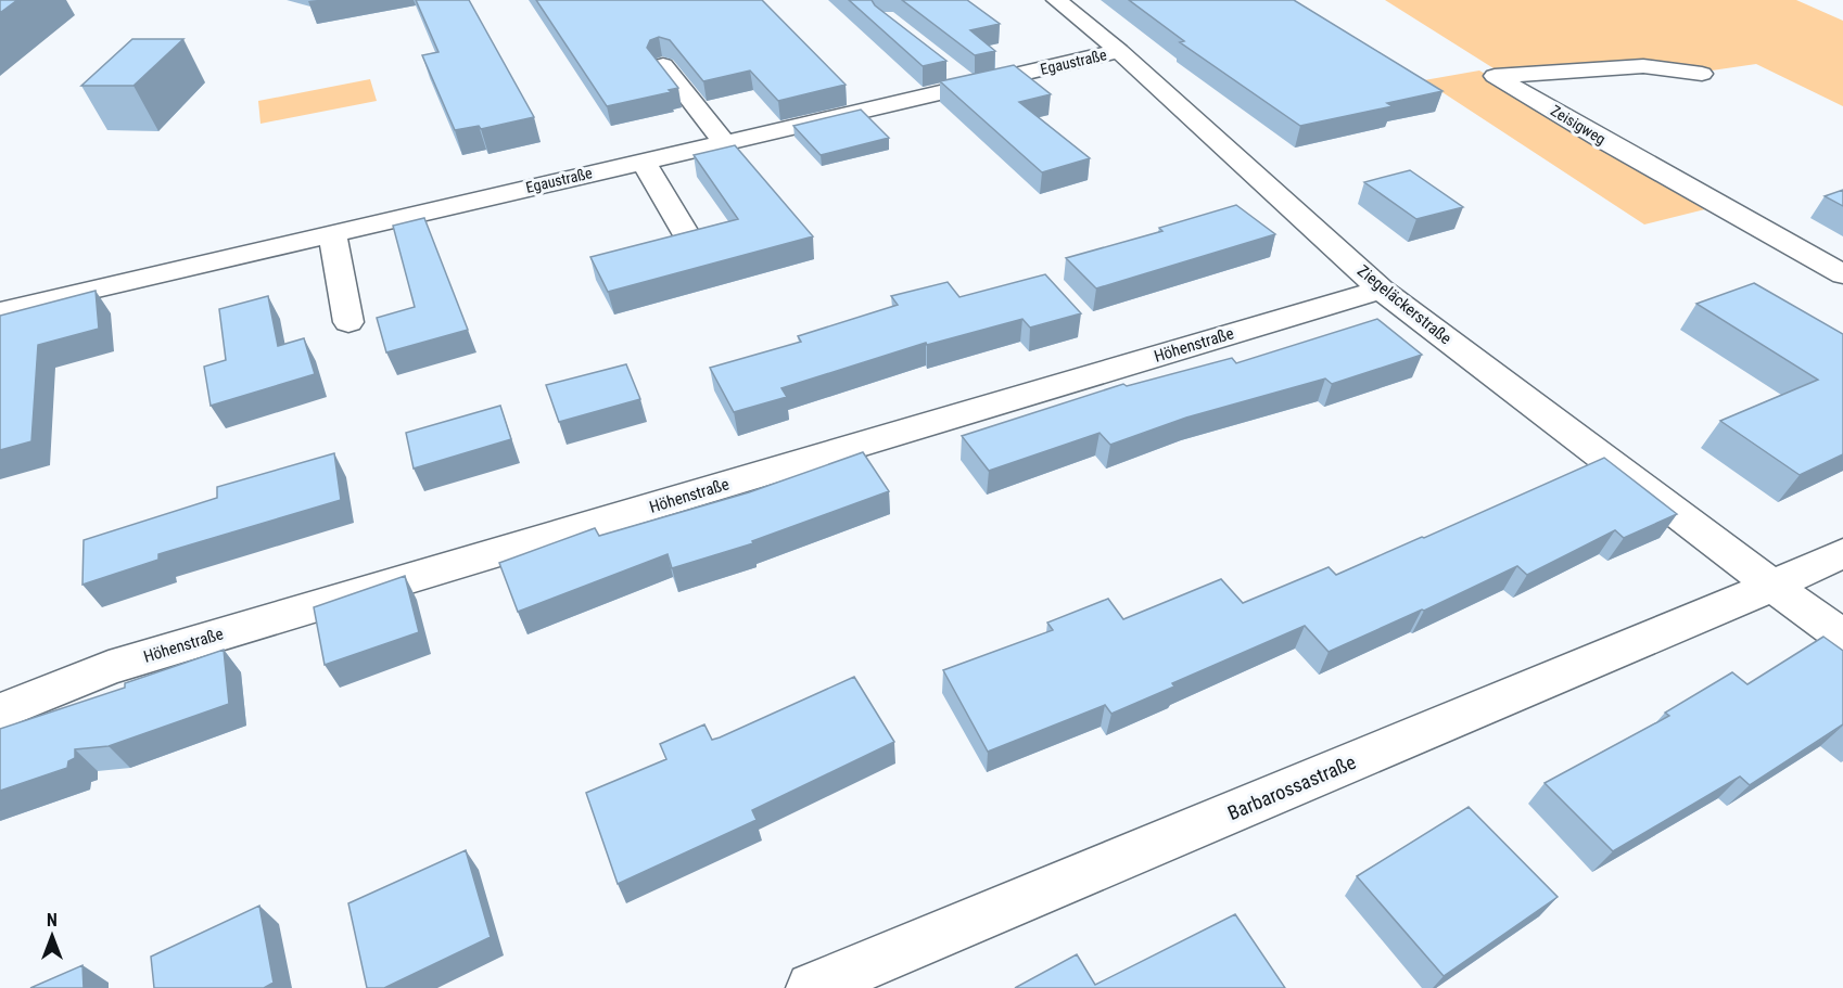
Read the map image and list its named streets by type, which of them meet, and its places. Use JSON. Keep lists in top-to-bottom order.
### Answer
{
  "streets": {
    "street": [
      "Egaustraße",
      "Zeisigweg",
      "Ziegeläckerstraße",
      "Höhenstraße",
      "Barbarossastraße"
    ]
  },
  "crossings": [
    ["Egaustraße", "Ziegeläckerstraße"],
    ["Ziegeläckerstraße", "Höhenstraße"],
    ["Ziegeläckerstraße", "Barbarossastraße"]
  ],
  "north": "top"
}
